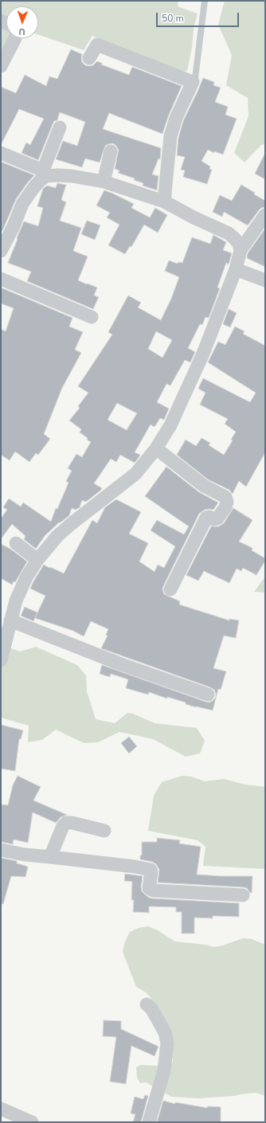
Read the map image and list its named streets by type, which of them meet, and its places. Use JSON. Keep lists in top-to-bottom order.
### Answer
{
  "scale_bar": "50 m",
  "north": "bottom"
}
